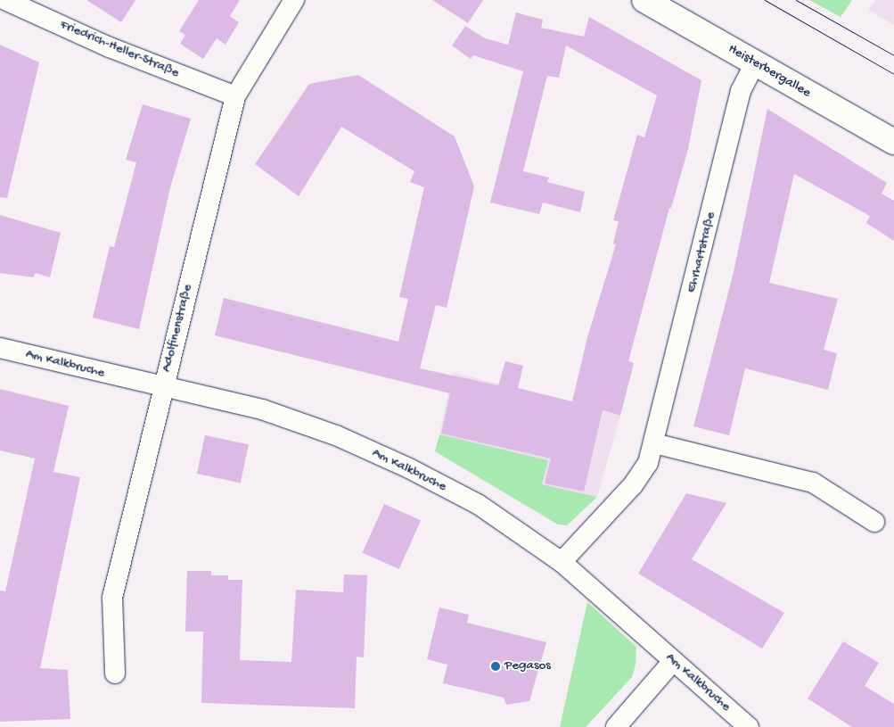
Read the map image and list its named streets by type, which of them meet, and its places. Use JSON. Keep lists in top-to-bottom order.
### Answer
{
  "streets": {
    "main road": ["Heisterbergallee"],
    "street": [
      "Friedrich-Heller-Straße",
      "Ehrhartstraße",
      "Adolfinenstraße",
      "Am Kalkbruche"
    ]
  },
  "crossings": [
    ["Friedrich-Heller-Straße", "Adolfinenstraße"],
    ["Heisterbergallee", "Ehrhartstraße"],
    ["Ehrhartstraße", "Am Kalkbruche"],
    ["Adolfinenstraße", "Am Kalkbruche"]
  ],
  "places": ["Pegasos"]
}
